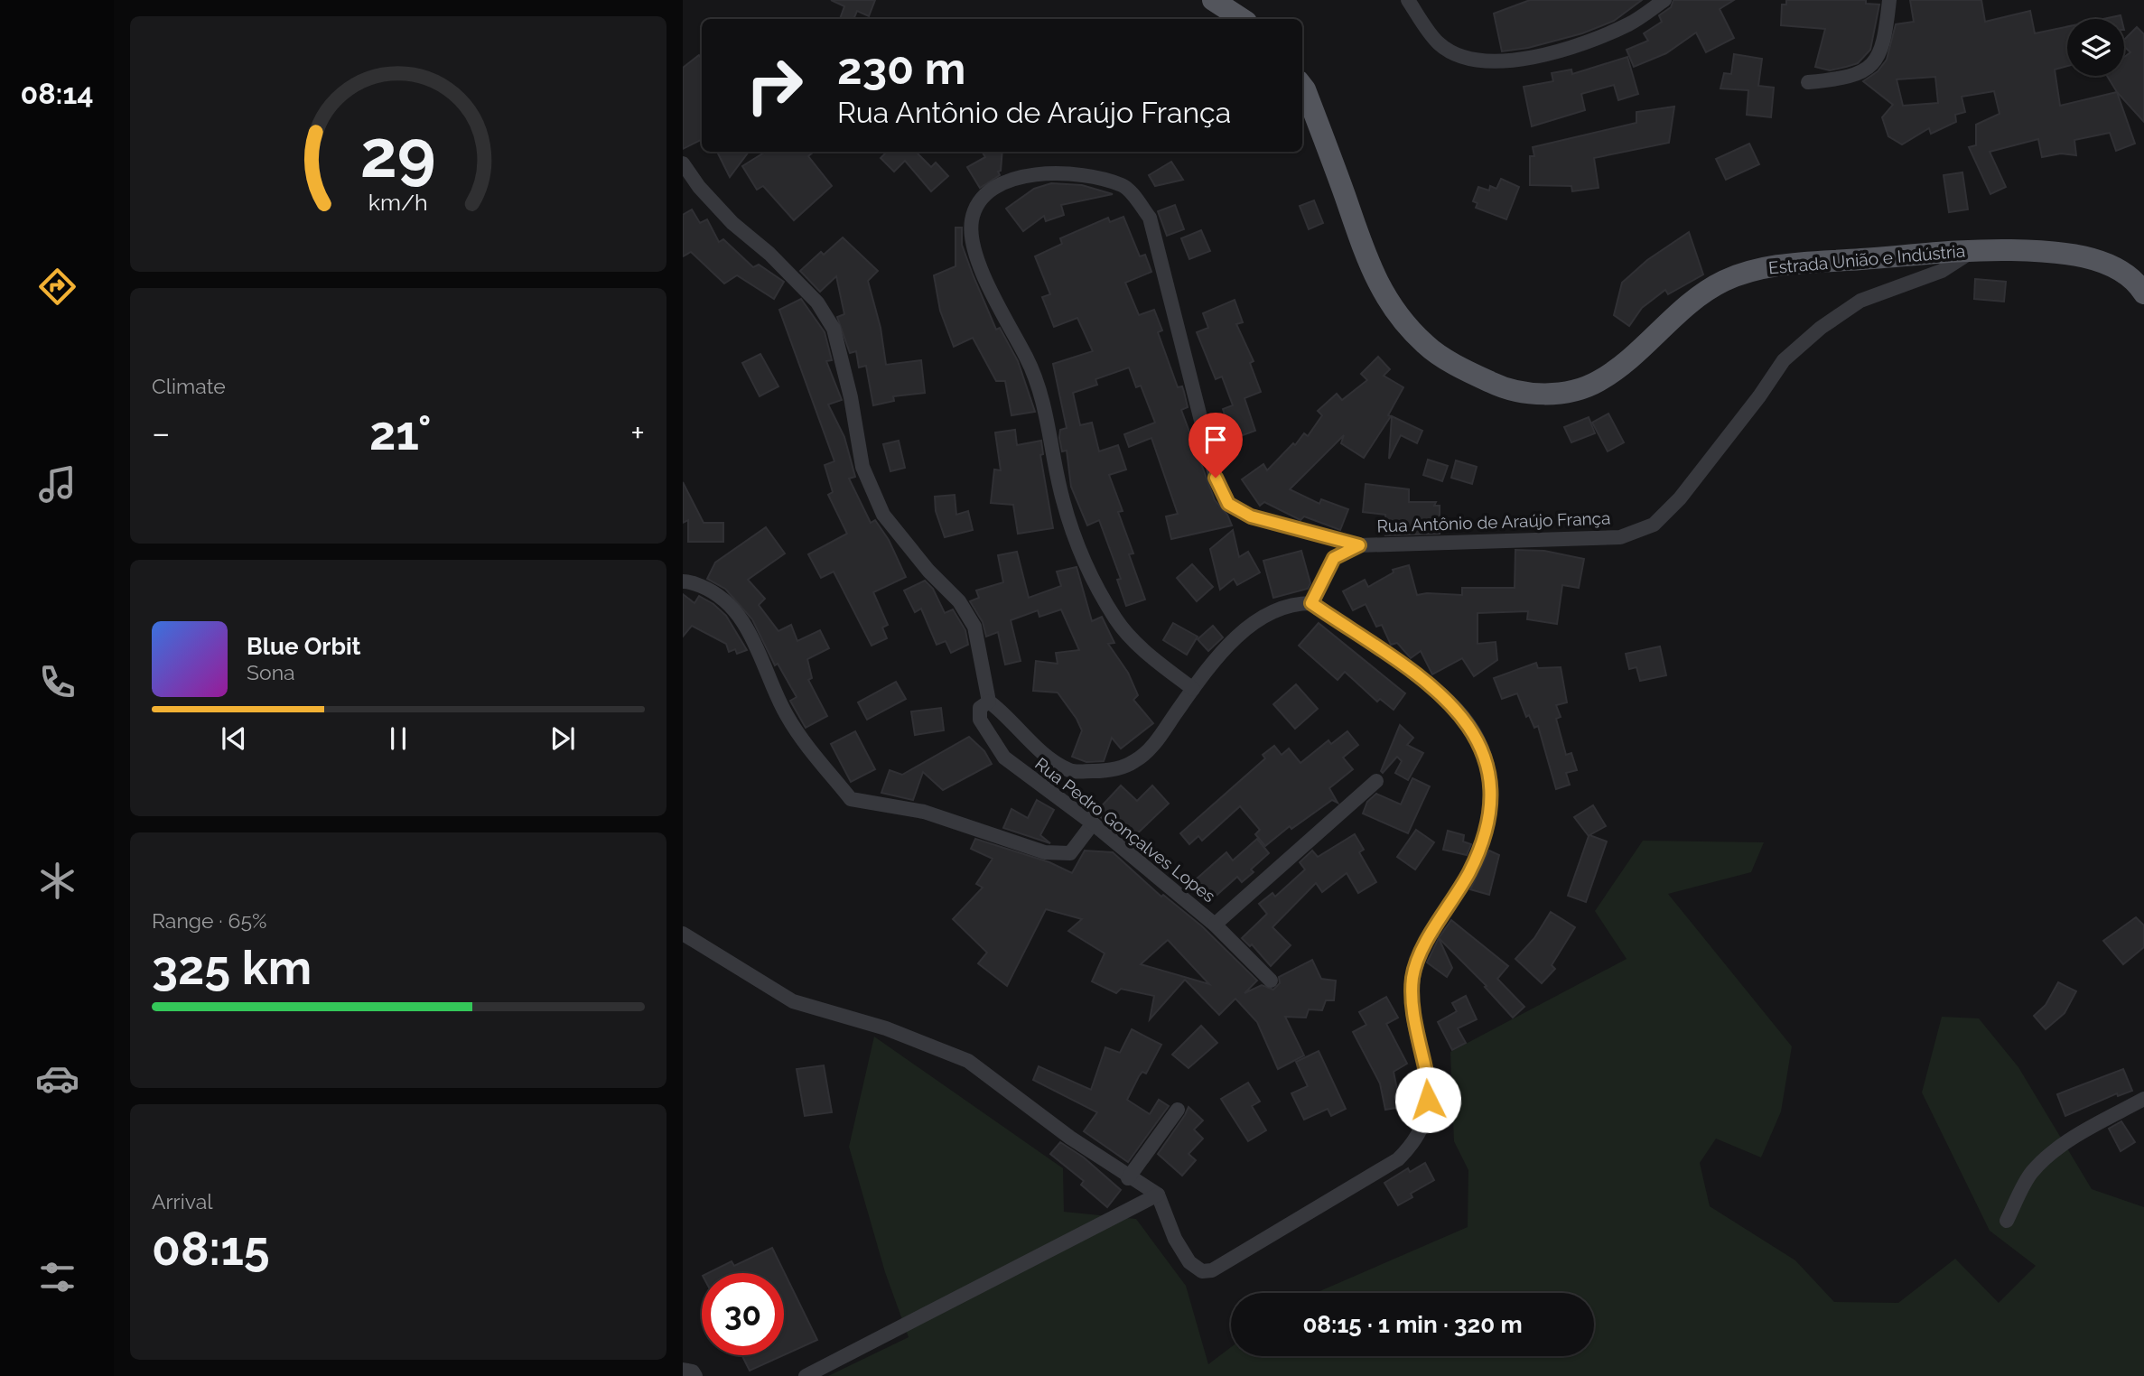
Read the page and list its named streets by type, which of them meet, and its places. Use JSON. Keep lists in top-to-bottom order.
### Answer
{
  "streets": {
    "main road": ["Estrada União e Indústria"],
    "street": ["Rua Antônio de Araújo França", "Rua Pedro Gonçalves Lopes"]
  },
  "crossings": [
    ["Estrada União e Indústria", "Rua Antônio de Araújo França"]
  ],
  "page": {
    "tabs": "08:14",
    "turn": ["230 m", "Rua Antônio de Araújo França"],
    "tile": [
      "Climate",
      ["Range · 65%", "325 km"],
      ["Arrival", "08:15"]
    ],
    "heat": ["−", "21°", "+"],
    "song": ["Blue Orbit", "Sona"],
    "limit": "30",
    "trip": "08:15 · 1 min · 320 m",
    "gauge": ["29", "km/h"]
  }
}
